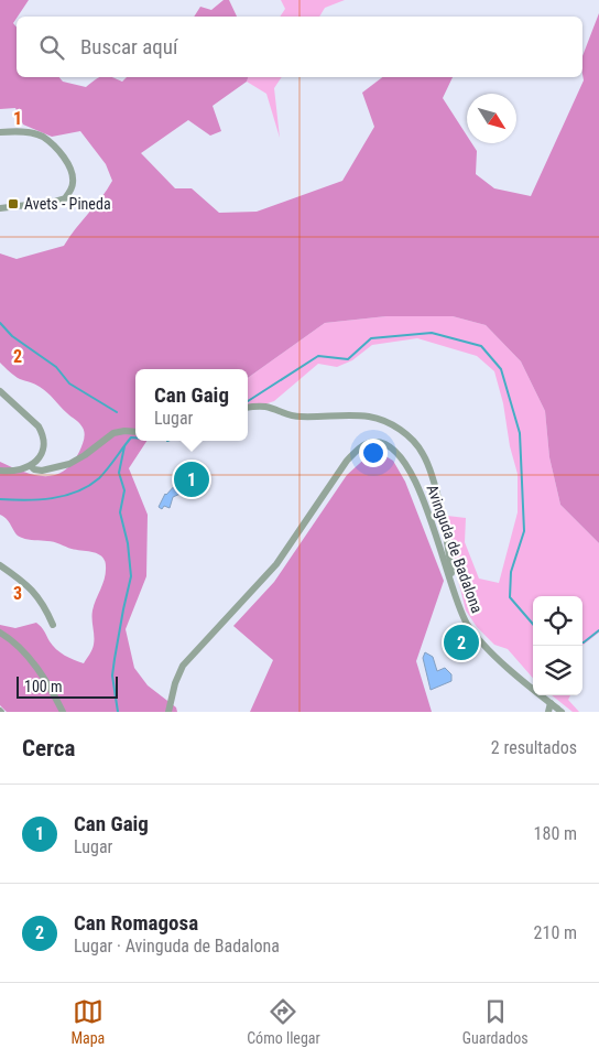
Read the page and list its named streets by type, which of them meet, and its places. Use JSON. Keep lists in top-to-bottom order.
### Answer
{
  "streets": {
    "street": ["Avinguda de Badalona"]
  },
  "places": {
    "transit": ["Avets - Pineda"]
  },
  "scale_bar": "100 m",
  "north": "bottom right",
  "page": {
    "search": "Buscar aquí",
    "popup": ["Can Gaig", "Lugar"],
    "pins": ["1", "2"],
    "scale": "100 m",
    "heading": ["Cerca", "2 resultados"],
    "list": [
      {
        "mark": "1",
        "name": "Can Gaig",
        "note": "Lugar",
        "value": "180 m"
      },
      {
        "mark": "2",
        "name": "Can Romagosa",
        "note": "Lugar · Avinguda de Badalona",
        "value": "210 m"
      }
    ],
    "nav": ["Mapa", "Cómo llegar", "Guardados"]
  },
  "grid": {
    "rows": ["1", "2", "3"]
  }
}
